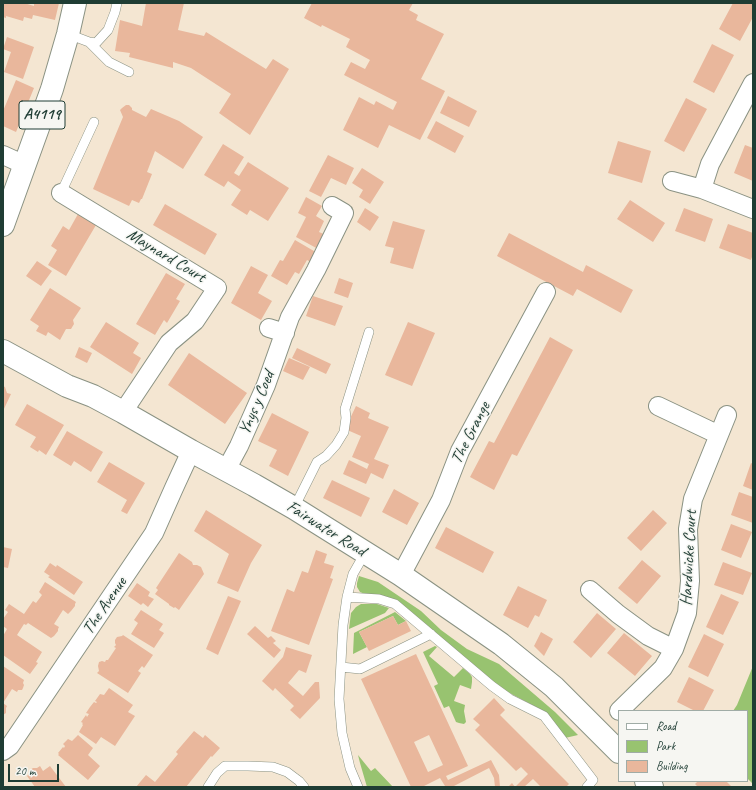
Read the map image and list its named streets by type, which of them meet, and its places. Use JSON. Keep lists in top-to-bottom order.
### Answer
{
  "streets": {
    "street": [
      "A4119",
      "Maynard Court",
      "Ynys y Coed",
      "The Grange",
      "Fairwater Road",
      "Hardwicke Court",
      "The Avenue"
    ]
  },
  "crossings": [
    ["Maynard Court", "Fairwater Road"],
    ["Ynys y Coed", "Fairwater Road"],
    ["The Grange", "Fairwater Road"],
    ["Fairwater Road", "Hardwicke Court"],
    ["Fairwater Road", "The Avenue"]
  ],
  "legend": ["Road", "Park", "Building"],
  "scale_bar": "20 m"
}
